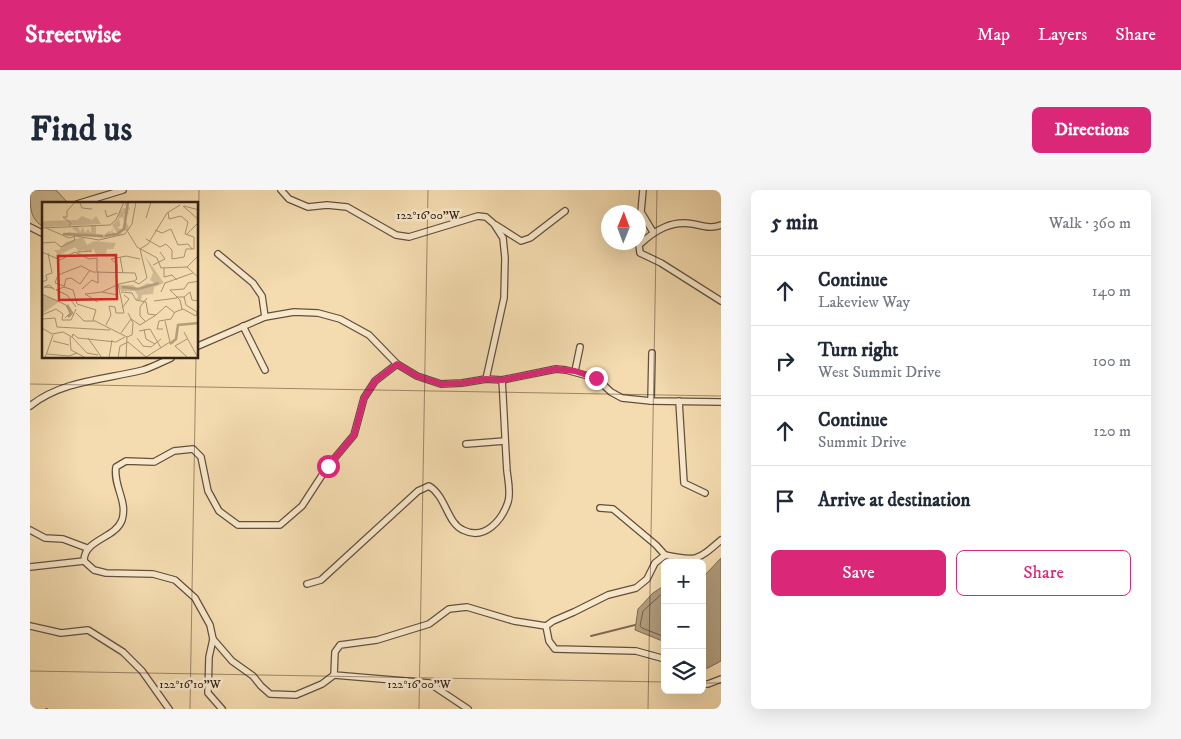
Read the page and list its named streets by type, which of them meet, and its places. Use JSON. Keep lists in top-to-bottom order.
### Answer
{
  "north": "top",
  "page": {
    "header": "Streetwise",
    "nav": ["Map", "Layers", "Share"],
    "buttons": [
      "Directions",
      ["Save", "Share"]
    ],
    "title": "Find us",
    "heading": ["5 min", "Walk · 360 m"],
    "list": [
      ["Continue", "Lakeview Way", "140 m"],
      ["Turn right", "West Summit Drive", "100 m"],
      ["Continue", "Summit Drive", "120 m"],
      "Arrive at destination"
    ],
    "map_buttons": ["+", "−"]
  },
  "coordinates": ["122°16'00\"W", "122°16'10\"W"]
}
